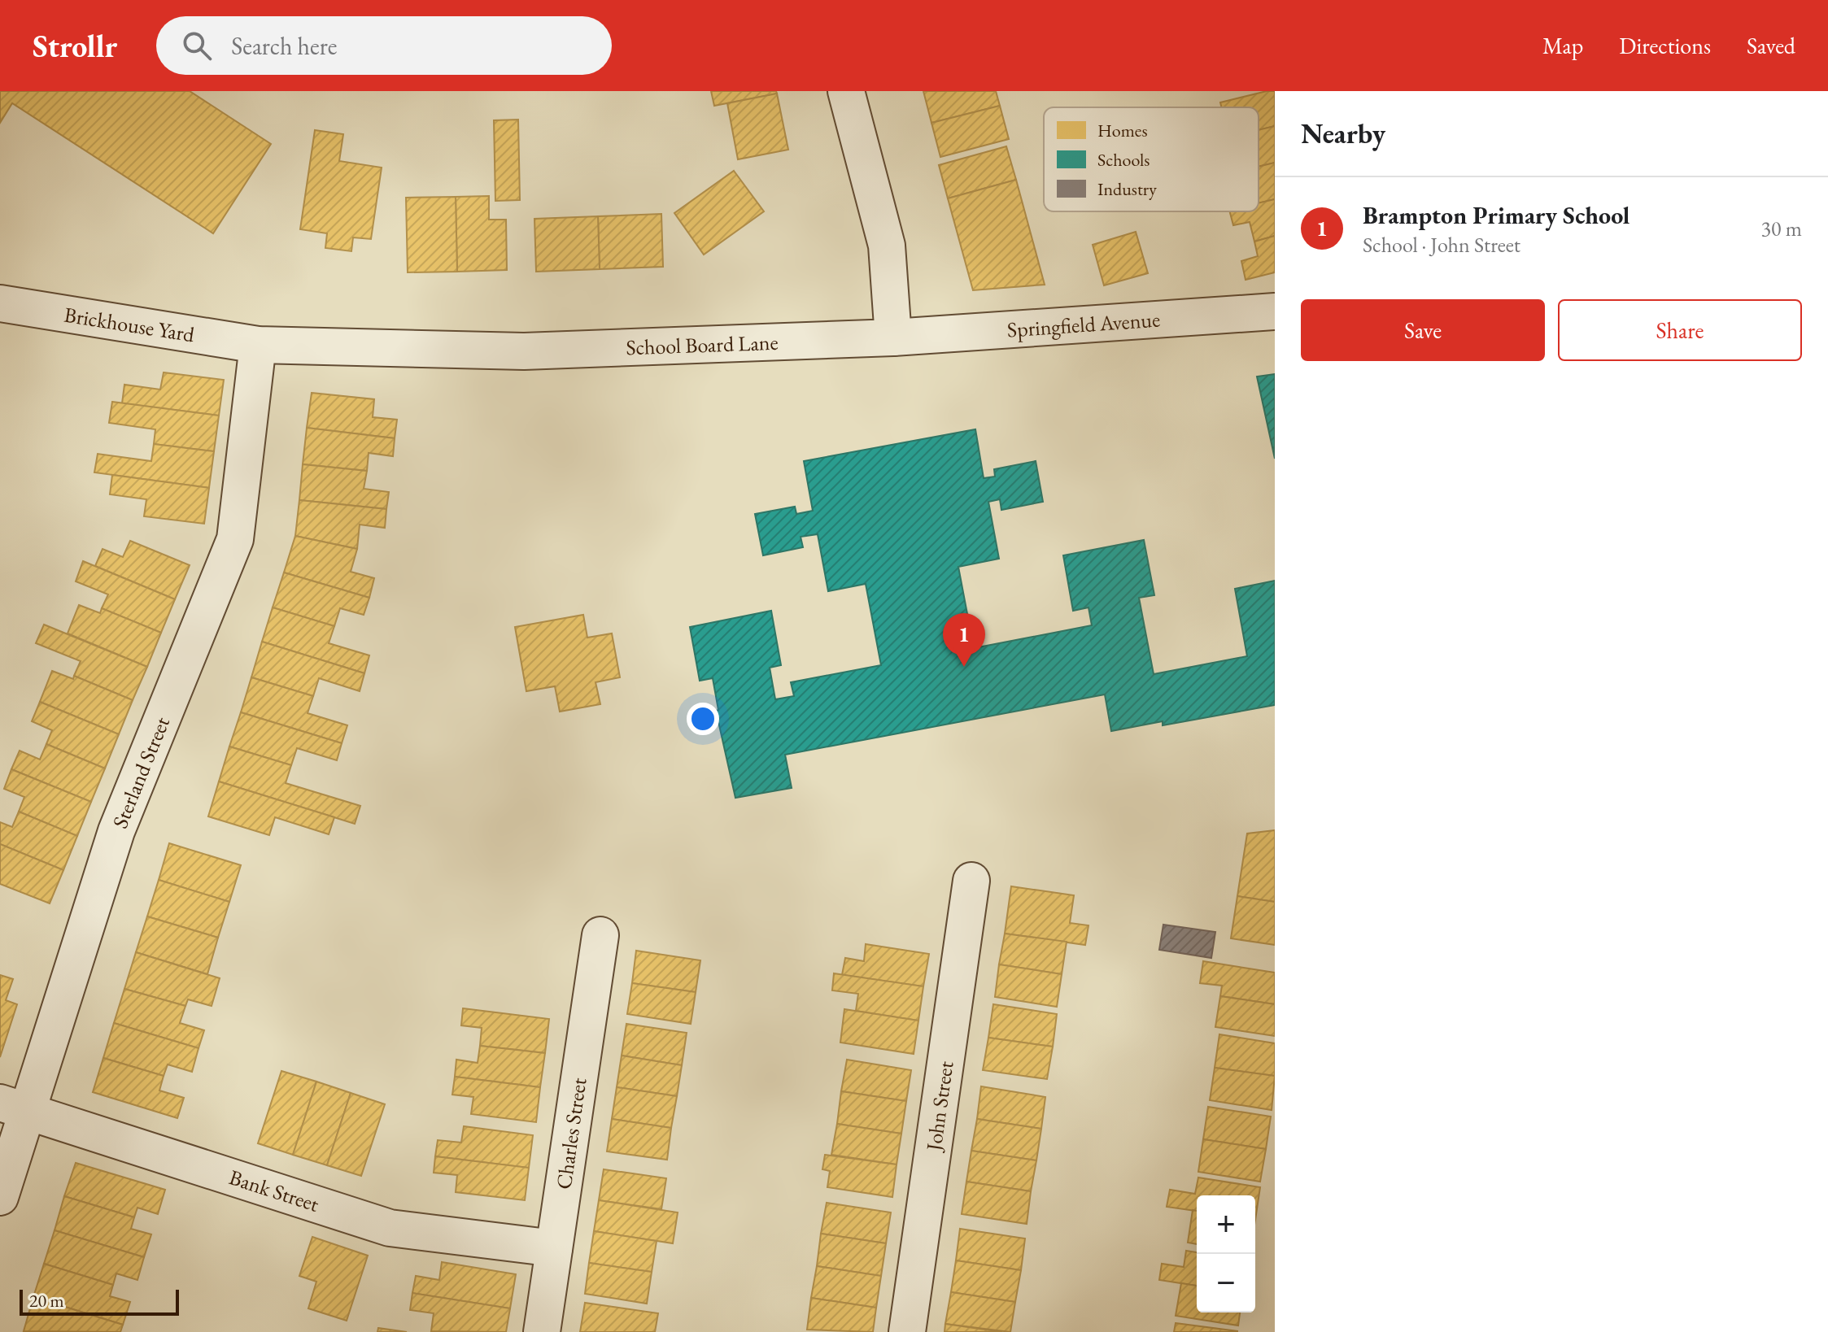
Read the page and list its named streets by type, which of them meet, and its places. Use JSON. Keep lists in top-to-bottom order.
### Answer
{
  "streets": {
    "street": [
      "Brickhouse Yard",
      "Springfield Avenue",
      "School Board Lane",
      "Sterland Street",
      "John Street",
      "Charles Street",
      "Bank Street"
    ]
  },
  "crossings": [
    ["Brickhouse Yard", "School Board Lane"],
    ["Brickhouse Yard", "Sterland Street"],
    ["Springfield Avenue", "School Board Lane"],
    ["School Board Lane", "Sterland Street"],
    ["Sterland Street", "Bank Street"],
    ["Charles Street", "Bank Street"]
  ],
  "legend": ["Homes", "Schools", "Industry"],
  "scale_bar": "20 m",
  "page": {
    "header": "Strollr",
    "search": "Search here",
    "nav": ["Map", "Directions", "Saved"],
    "heading": "Nearby",
    "list": [
      {
        "mark": "1",
        "name": "Brampton Primary School",
        "note": "School · John Street",
        "value": "30 m"
      }
    ],
    "buttons": ["Save", "Share"],
    "pins": "1",
    "map_buttons": ["+", "−"],
    "scale": "20 m"
  }
}
